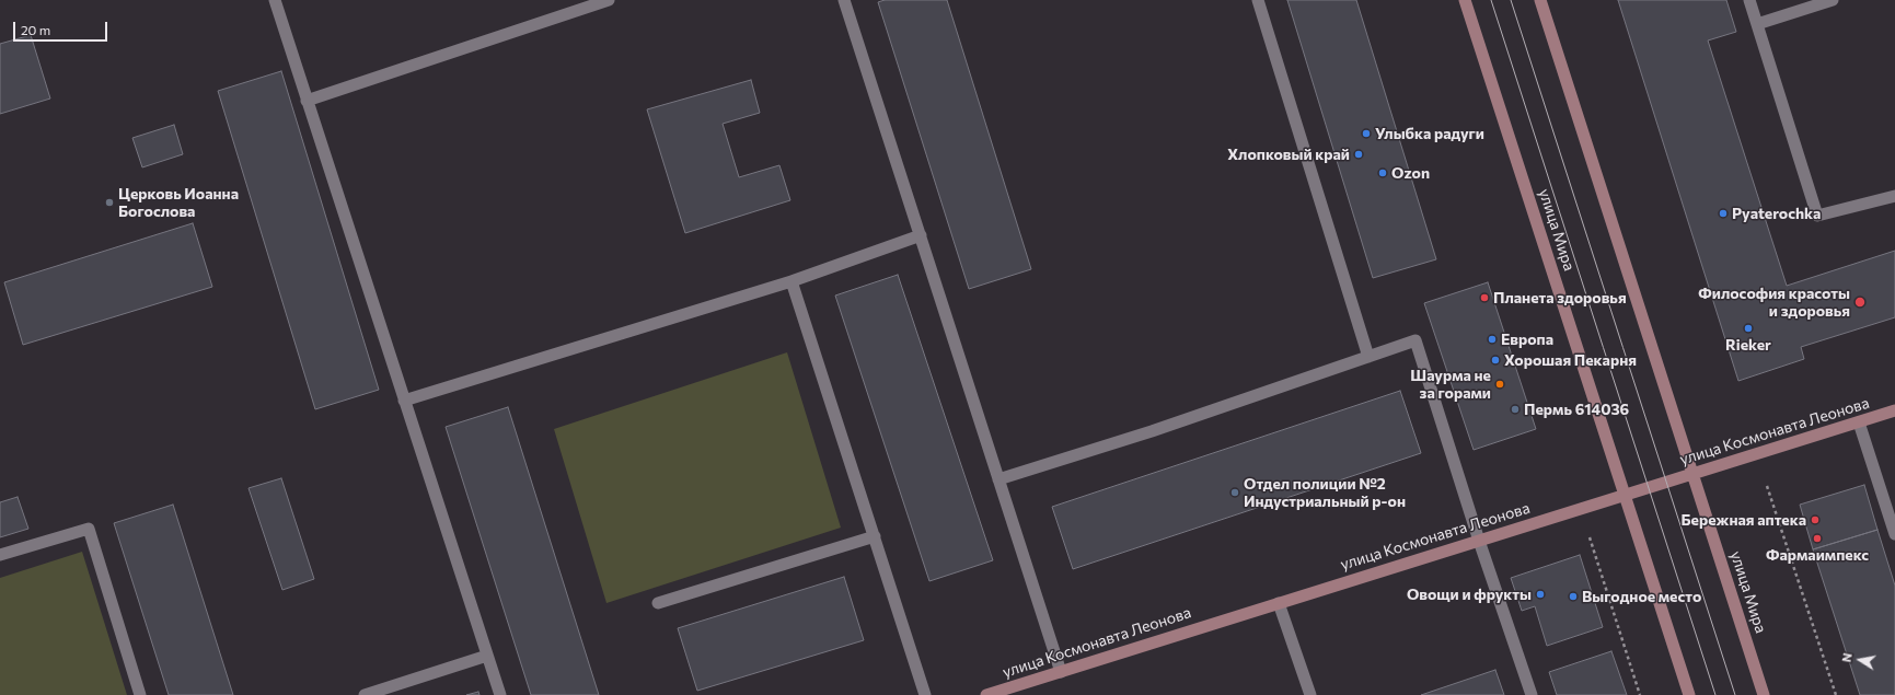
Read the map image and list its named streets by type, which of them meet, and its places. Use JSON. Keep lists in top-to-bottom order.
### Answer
{
  "streets": {
    "main road": ["улица Мира", "улица Космонавта Леонова"]
  },
  "crossings": [
    ["улица Мира", "улица Космонавта Леонова"]
  ],
  "places": [
    "Улыбка радуги",
    "Хлопковый край",
    "Ozon",
    "Церковь Иоанна Богослова",
    "Pyaterochka",
    "Планета здоровья",
    "Философия красоты и здоровья",
    "Rieker",
    "Европа",
    "Хорошая Пекарня",
    "Шаурма не за горами",
    "Пермь 614036",
    "Отдел полиции №2 Индустриальный р-он",
    "Бережная аптека",
    "Фармаимпекс",
    "Овощи и фрукты",
    "Выгодное место"
  ],
  "scale_bar": "20 m",
  "north": "left"
}
